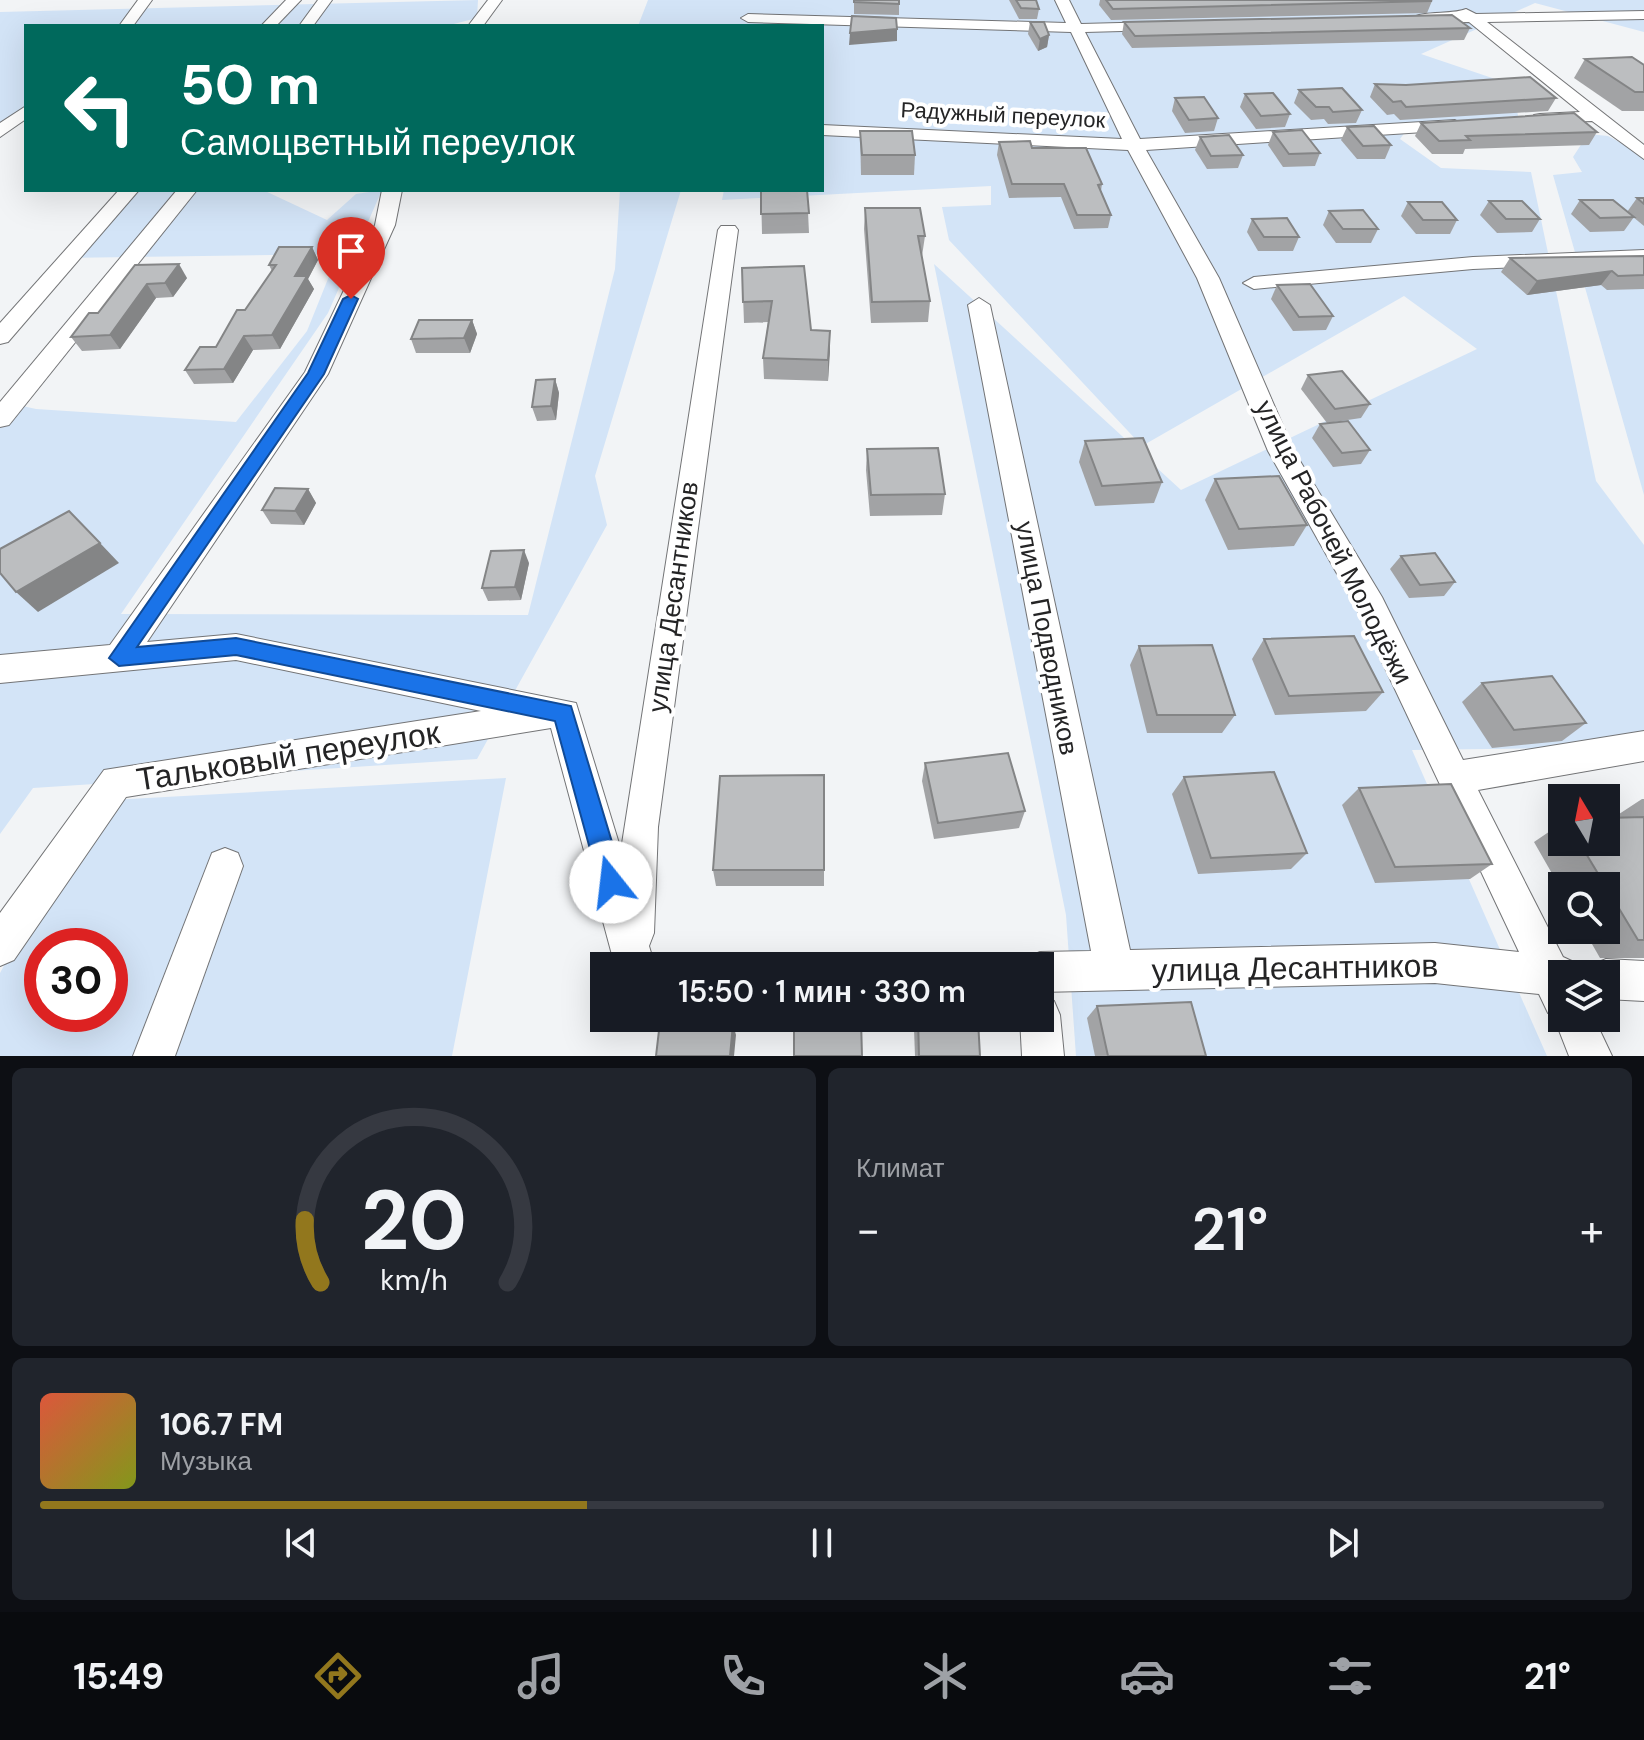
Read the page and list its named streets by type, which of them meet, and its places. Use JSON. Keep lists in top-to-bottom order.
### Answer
{
  "streets": {
    "street": [
      "Радужный переулок",
      "улица Рабочей Молодёжи",
      "улица Десантников",
      "улица Подводников",
      "Тальковый переулок"
    ]
  },
  "crossings": [
    ["Радужный переулок", "улица Рабочей Молодёжи"],
    ["улица Десантников", "улица Подводников"]
  ],
  "north": "top",
  "page": {
    "turn": ["50 m", "Самоцветный переулок"],
    "limit": "30",
    "trip": "15:50 · 1 мин · 330 m",
    "tile": "Климат",
    "heat": ["−", "21°", "+"],
    "song": ["106.7 FM", "Музыка"],
    "tabs": ["15:49", "21°"],
    "gauge": ["20", "km/h"]
  }
}
